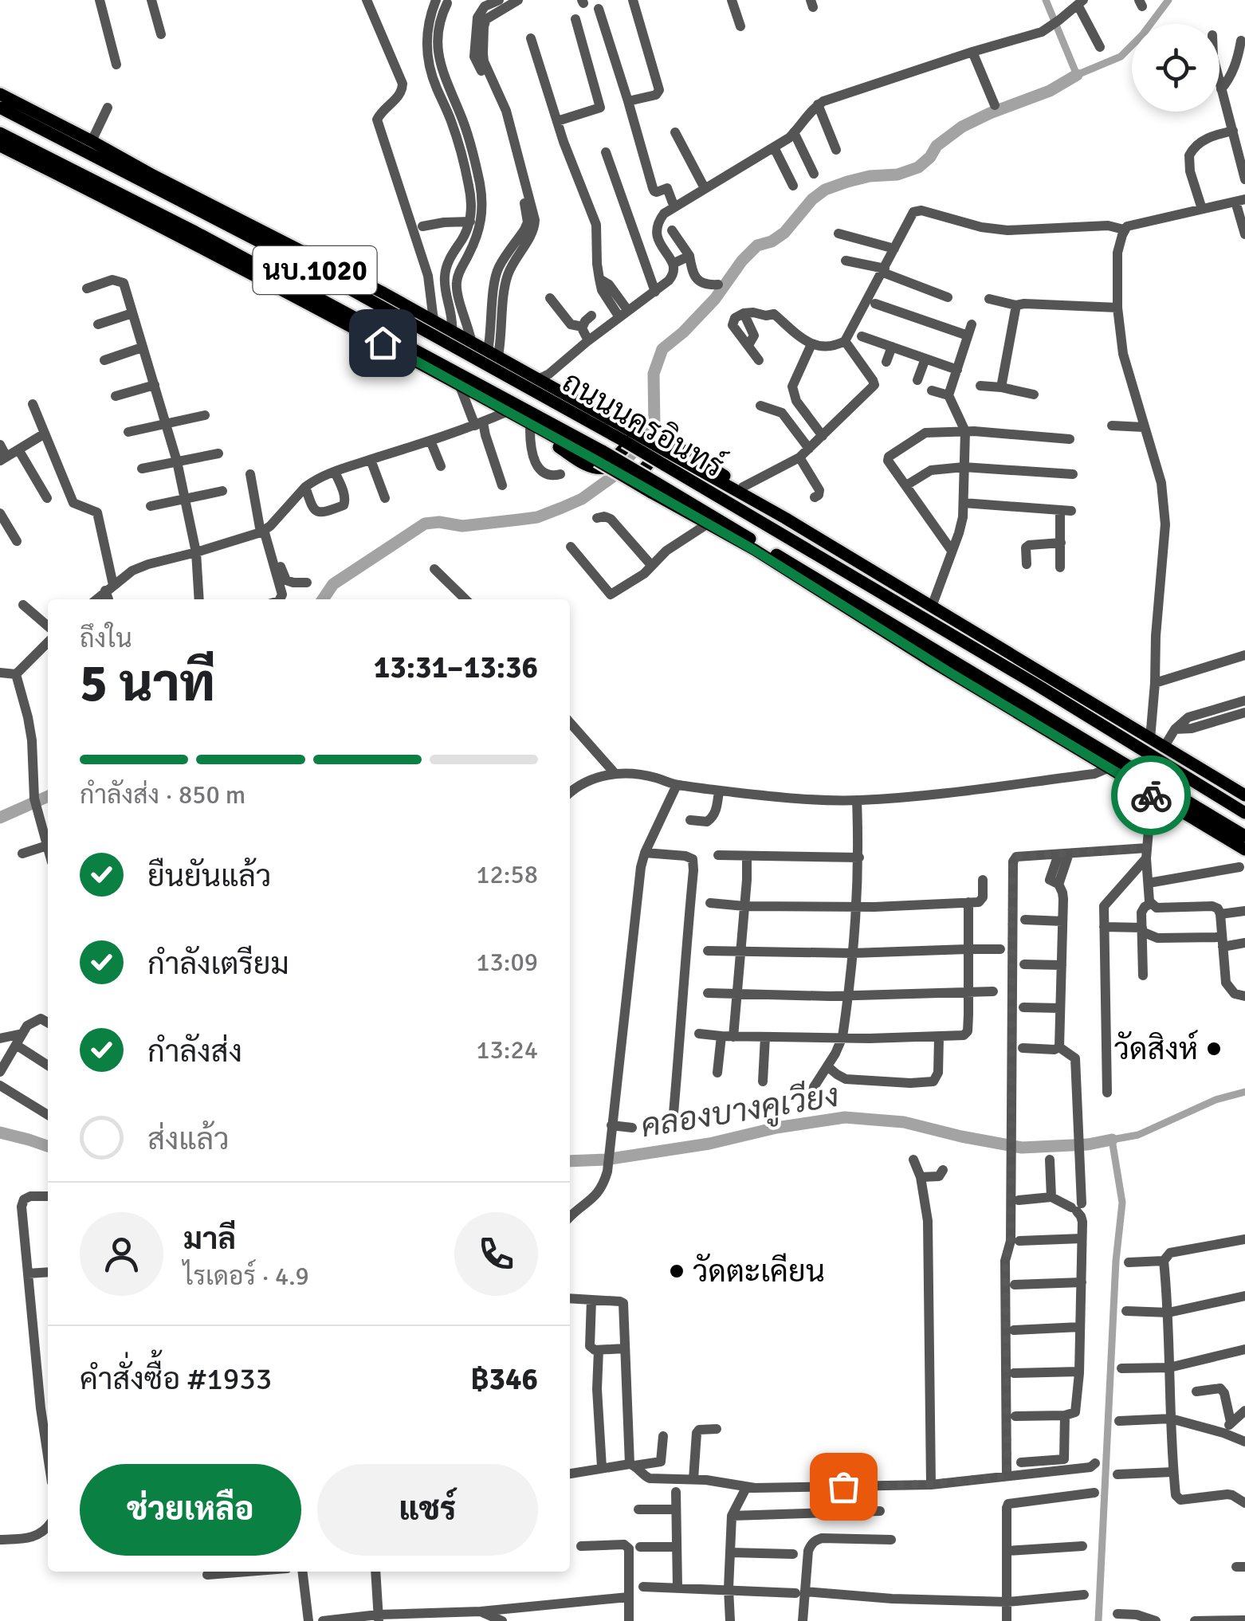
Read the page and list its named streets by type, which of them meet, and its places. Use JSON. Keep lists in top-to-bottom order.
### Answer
{
  "streets": {
    "main road": ["นบ.1020", "ถนนนครอินทร์"]
  },
  "water": ["คลองบางคูเวียง"],
  "places": ["วัดสิงห์", "วัดตะเคียน"],
  "page": {
    "heading": ["5 นาที", "ถึงใน", "13:31–13:36"],
    "panel": [
      "มาลี",
      "ไรเดอร์ · 4.9",
      "คำสั่งซื้อ #1933",
      "฿346"
    ],
    "bar": "กำลังส่ง · 850 m",
    "list": [
      ["ยืนยันแล้ว", "12:58"],
      ["กำลังเตรียม", "13:09"],
      ["กำลังส่ง", "13:24"],
      "ส่งแล้ว"
    ],
    "buttons": ["ช่วยเหลือ", "แชร์"]
  }
}
